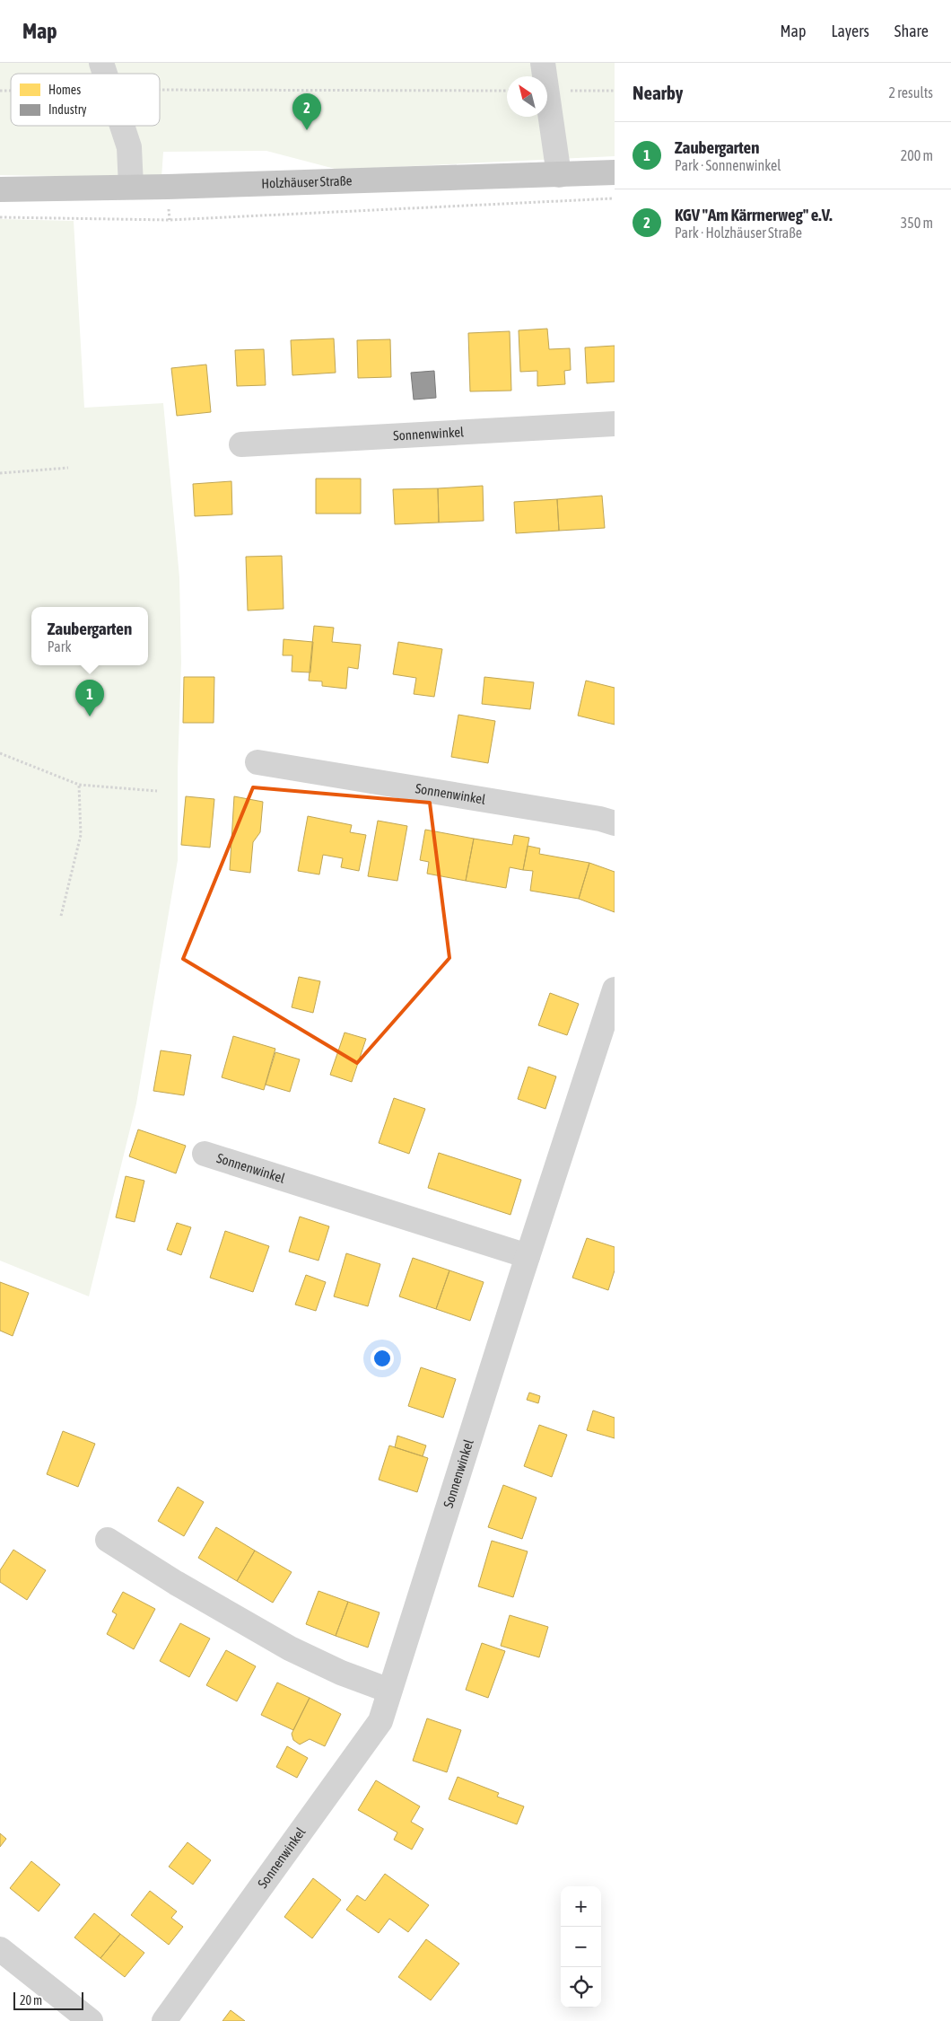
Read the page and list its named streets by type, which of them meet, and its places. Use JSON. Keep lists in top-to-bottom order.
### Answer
{
  "streets": {
    "main road": ["Holzhäuser Straße"],
    "street": ["Sonnenwinkel"]
  },
  "legend": ["Homes", "Industry"],
  "scale_bar": "20 m",
  "north": "top left",
  "page": {
    "header": "Map",
    "nav": ["Map", "Layers", "Share"],
    "heading": ["Nearby", "2 results"],
    "pins": ["2", "1"],
    "list": [
      {
        "mark": "1",
        "name": "Zaubergarten",
        "note": "Park · Sonnenwinkel",
        "value": "200 m"
      },
      {
        "mark": "2",
        "name": "KGV \"Am Kärrnerweg\" e.V.",
        "note": "Park · Holzhäuser Straße",
        "value": "350 m"
      }
    ],
    "popup": ["Zaubergarten", "Park"],
    "map_buttons": ["+", "−"],
    "scale": "20 m"
  }
}
